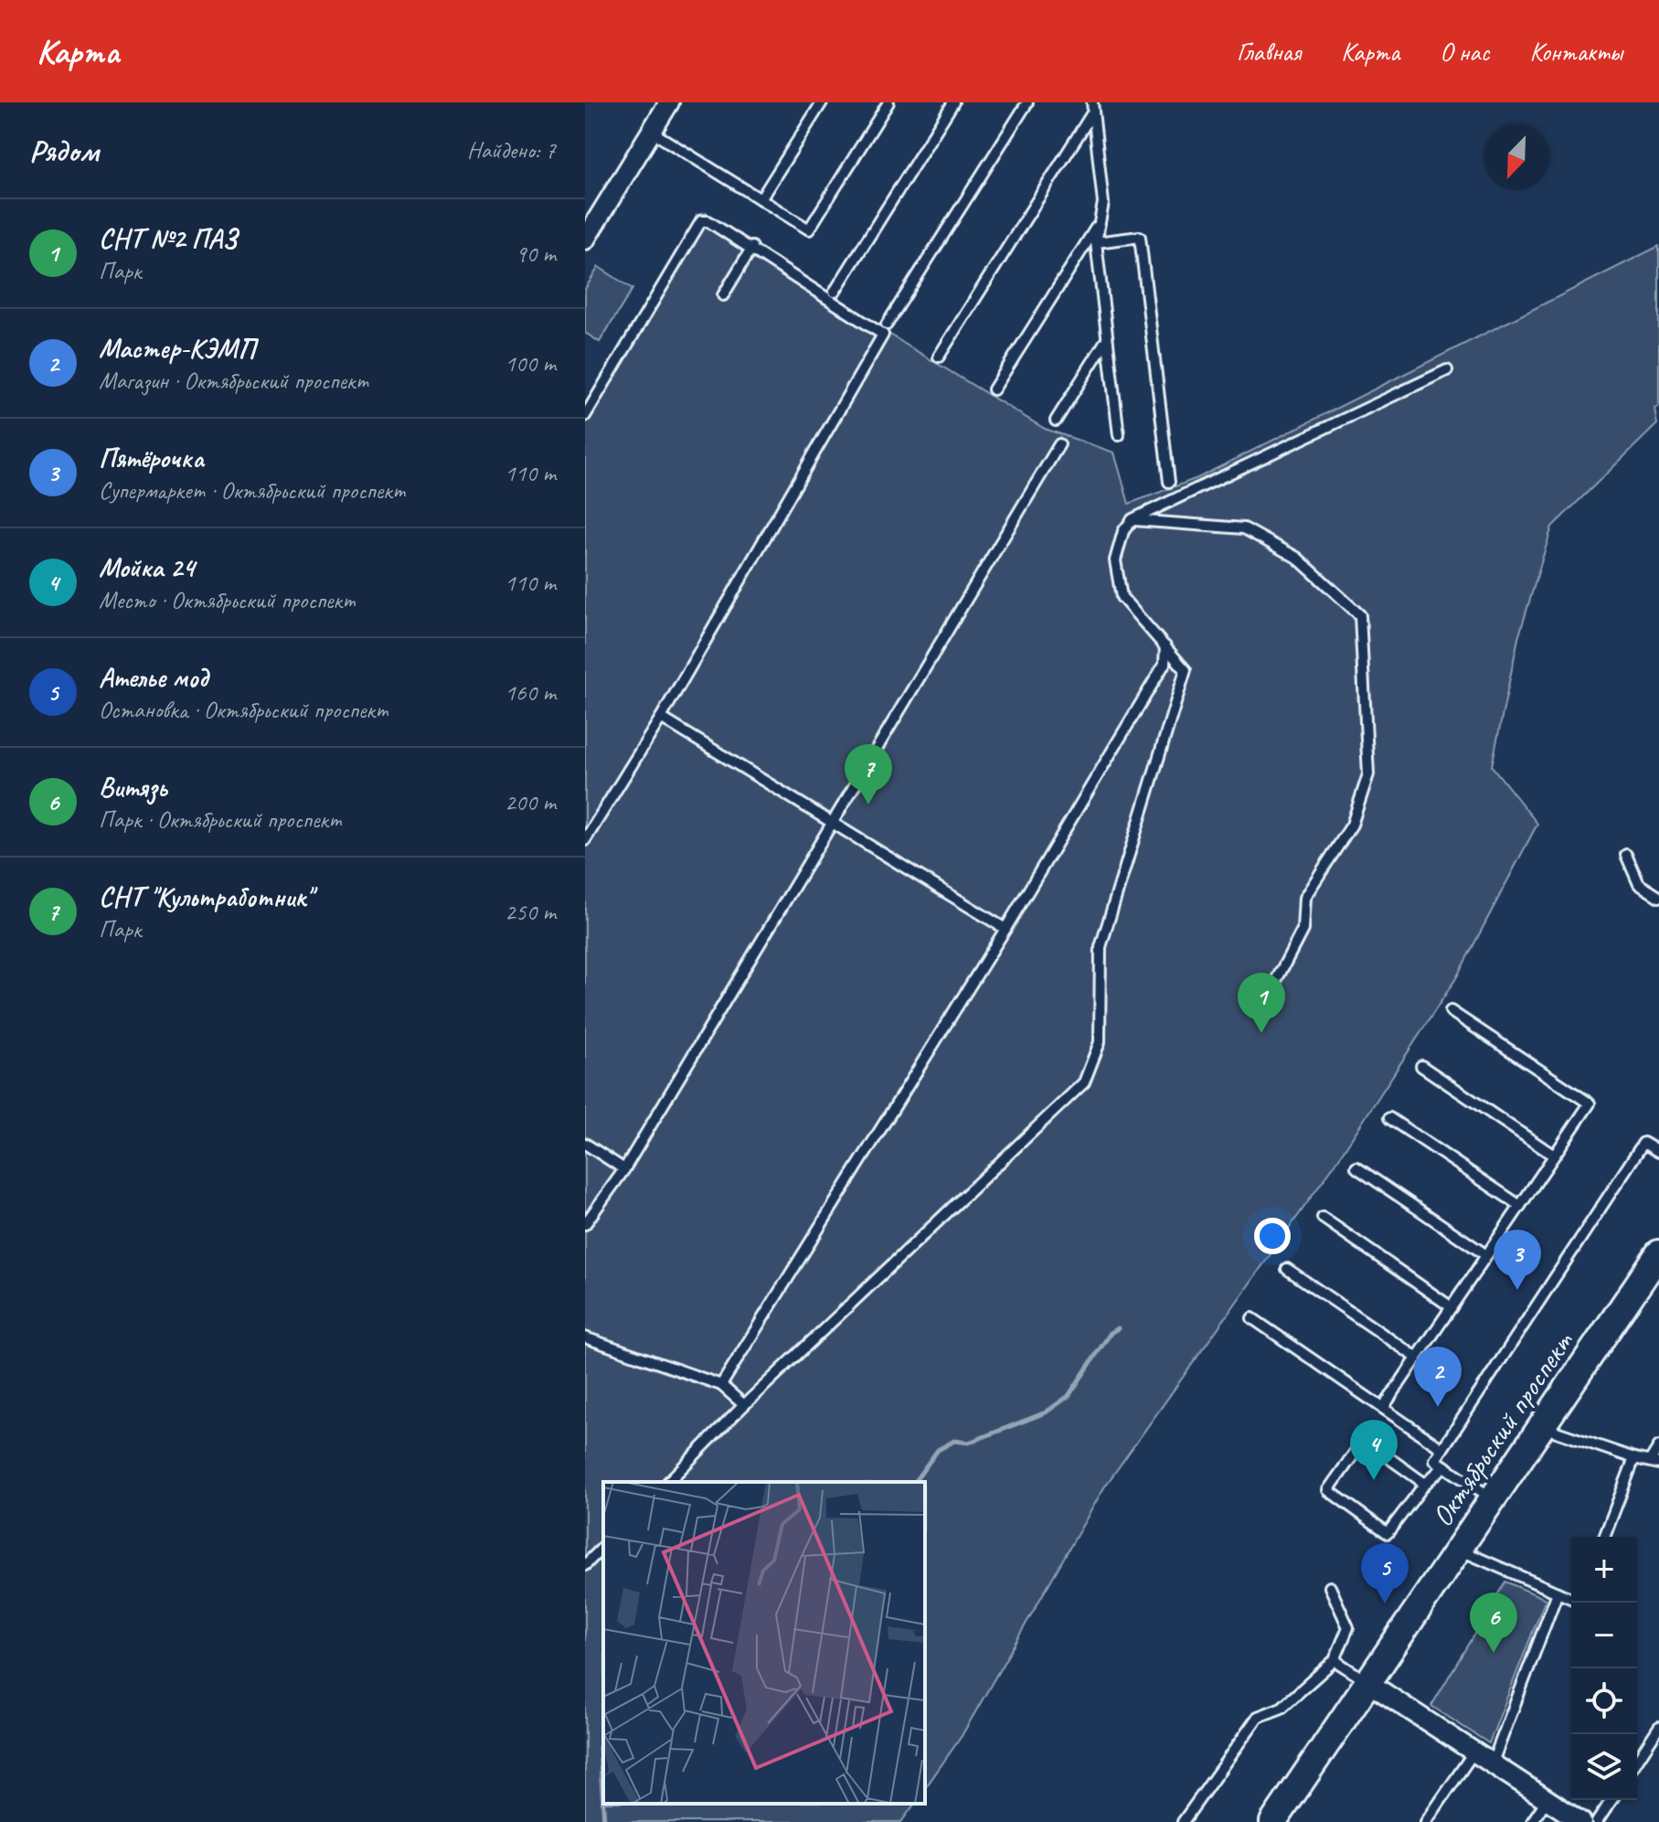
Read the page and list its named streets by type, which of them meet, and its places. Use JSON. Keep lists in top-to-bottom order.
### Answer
{
  "streets": {
    "main road": ["Октябрьский проспект"]
  },
  "north": "bottom left",
  "page": {
    "header": "Карта",
    "nav": [
      "Главная",
      "Карта",
      "О нас",
      "Контакты"
    ],
    "heading": ["Рядом", "Найдено: 7"],
    "list": [
      {
        "mark": "1",
        "name": "СНТ №2 ПАЗ",
        "note": "Парк",
        "value": "90 m"
      },
      {
        "mark": "2",
        "name": "Мастер-КЭМП",
        "note": "Магазин · Октябрьский проспект",
        "value": "100 m"
      },
      {
        "mark": "3",
        "name": "Пятёрочка",
        "note": "Супермаркет · Октябрьский проспект",
        "value": "110 m"
      },
      {
        "mark": "4",
        "name": "Мойка 24",
        "note": "Место · Октябрьский проспект",
        "value": "110 m"
      },
      {
        "mark": "5",
        "name": "Ателье мод",
        "note": "Остановка · Октябрьский проспект",
        "value": "160 m"
      },
      {
        "mark": "6",
        "name": "Витязь",
        "note": "Парк · Октябрьский проспект",
        "value": "200 m"
      },
      {
        "mark": "7",
        "name": "СНТ \"Культработник\"",
        "note": "Парк",
        "value": "250 m"
      }
    ],
    "pins": [
      "7",
      "1",
      "3",
      "2",
      "4",
      "5",
      "6"
    ],
    "map_buttons": ["+", "−"]
  }
}
